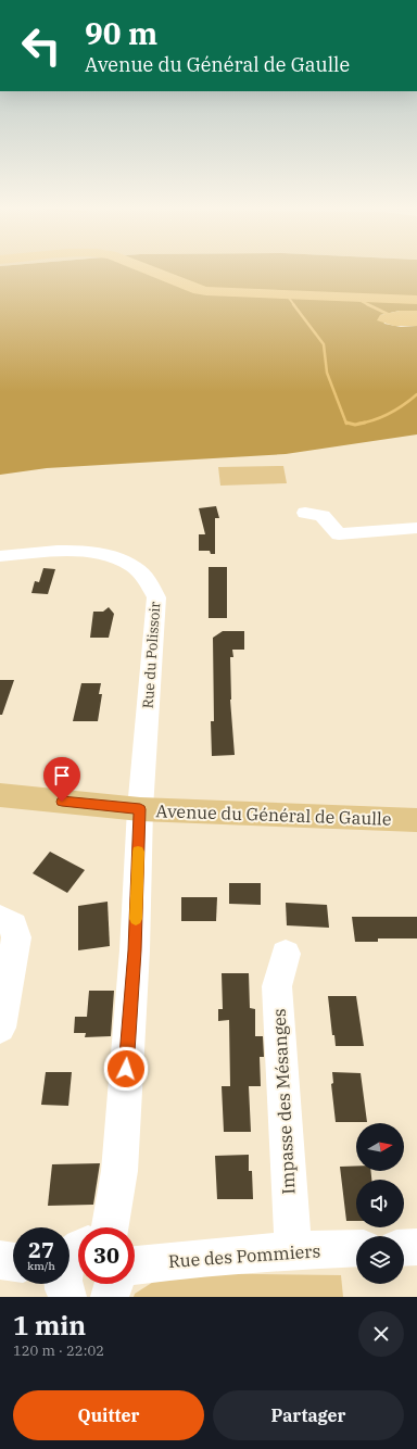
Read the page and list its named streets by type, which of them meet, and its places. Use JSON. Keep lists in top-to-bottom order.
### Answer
{
  "streets": {
    "main road": ["Avenue du Général de Gaulle"],
    "street": ["Rue du Polissoir", "Impasse des Mésanges", "Rue des Pommiers"]
  },
  "crossings": [
    ["Rue du Polissoir", "Avenue du Général de Gaulle"],
    ["Impasse des Mésanges", "Rue des Pommiers"]
  ],
  "north": "right",
  "page": {
    "turn": ["90 m", "Avenue du Général de Gaulle"],
    "speed": "27 km/h",
    "limit": "30",
    "heading": ["1 min", "120 m · 22:02"],
    "buttons": ["Quitter", "Partager"]
  }
}
